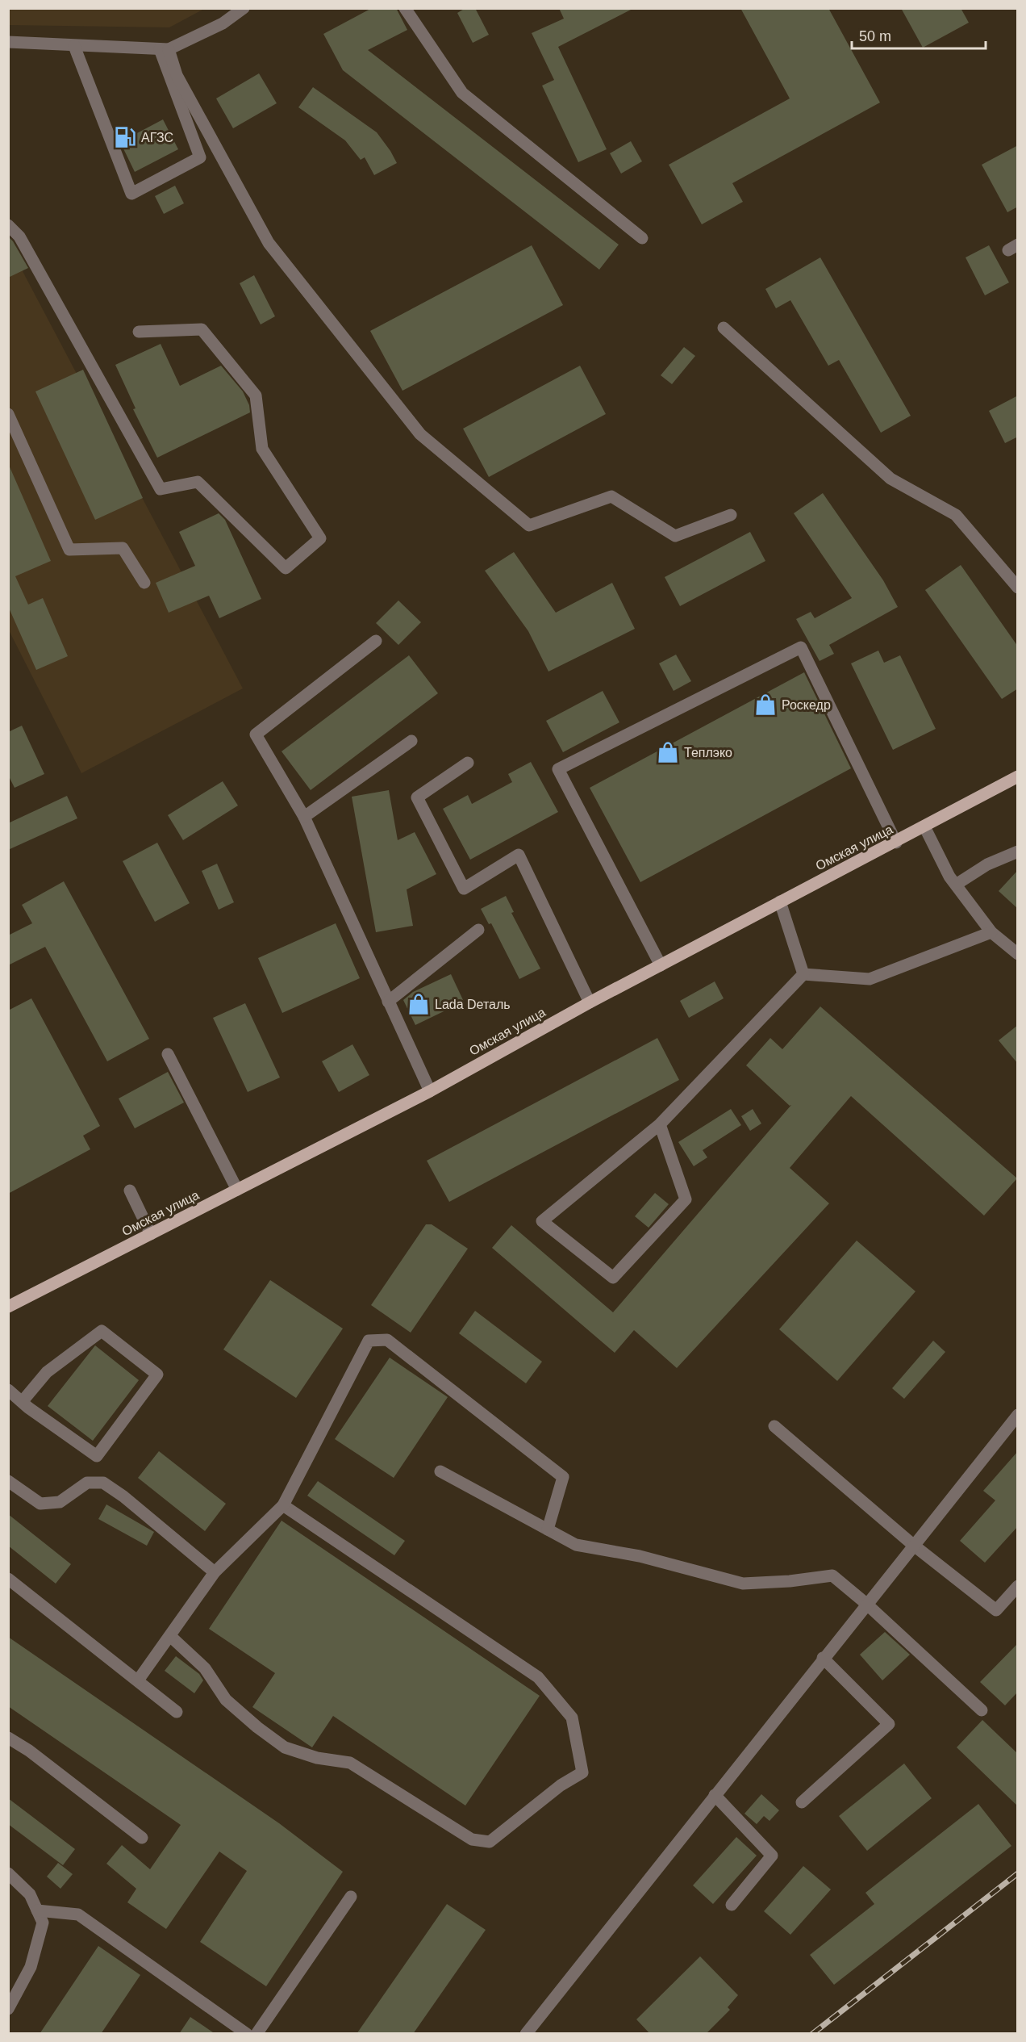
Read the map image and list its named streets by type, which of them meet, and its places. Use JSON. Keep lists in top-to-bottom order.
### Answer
{
  "streets": {
    "main road": ["Омская улица"]
  },
  "places": {
    "fuel station": ["АГЗС"],
    "shop": ["Роскедр", "Теплэко", "Lada Dеталь"]
  },
  "scale_bar": "50 m"
}
